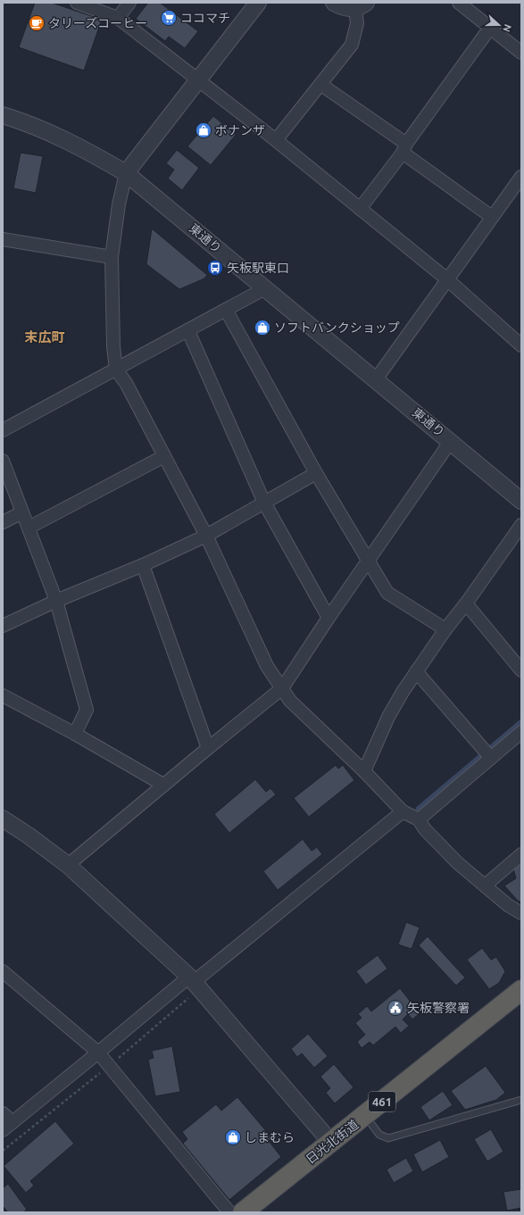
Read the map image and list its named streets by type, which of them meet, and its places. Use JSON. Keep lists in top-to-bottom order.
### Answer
{
  "streets": {
    "highway": ["461", "日光北街道"],
    "street": ["東通り"]
  },
  "districts": ["末広町"],
  "places": {
    "supermarket": ["ココマチ"],
    "cafe": ["タリーズコーヒー"],
    "shop": ["ボナンザ", "ソフトバンクショップ", "しまむら"],
    "bus stop": ["矢板駅東口"],
    "public building": ["矢板警察署"]
  },
  "north": "right"
}
